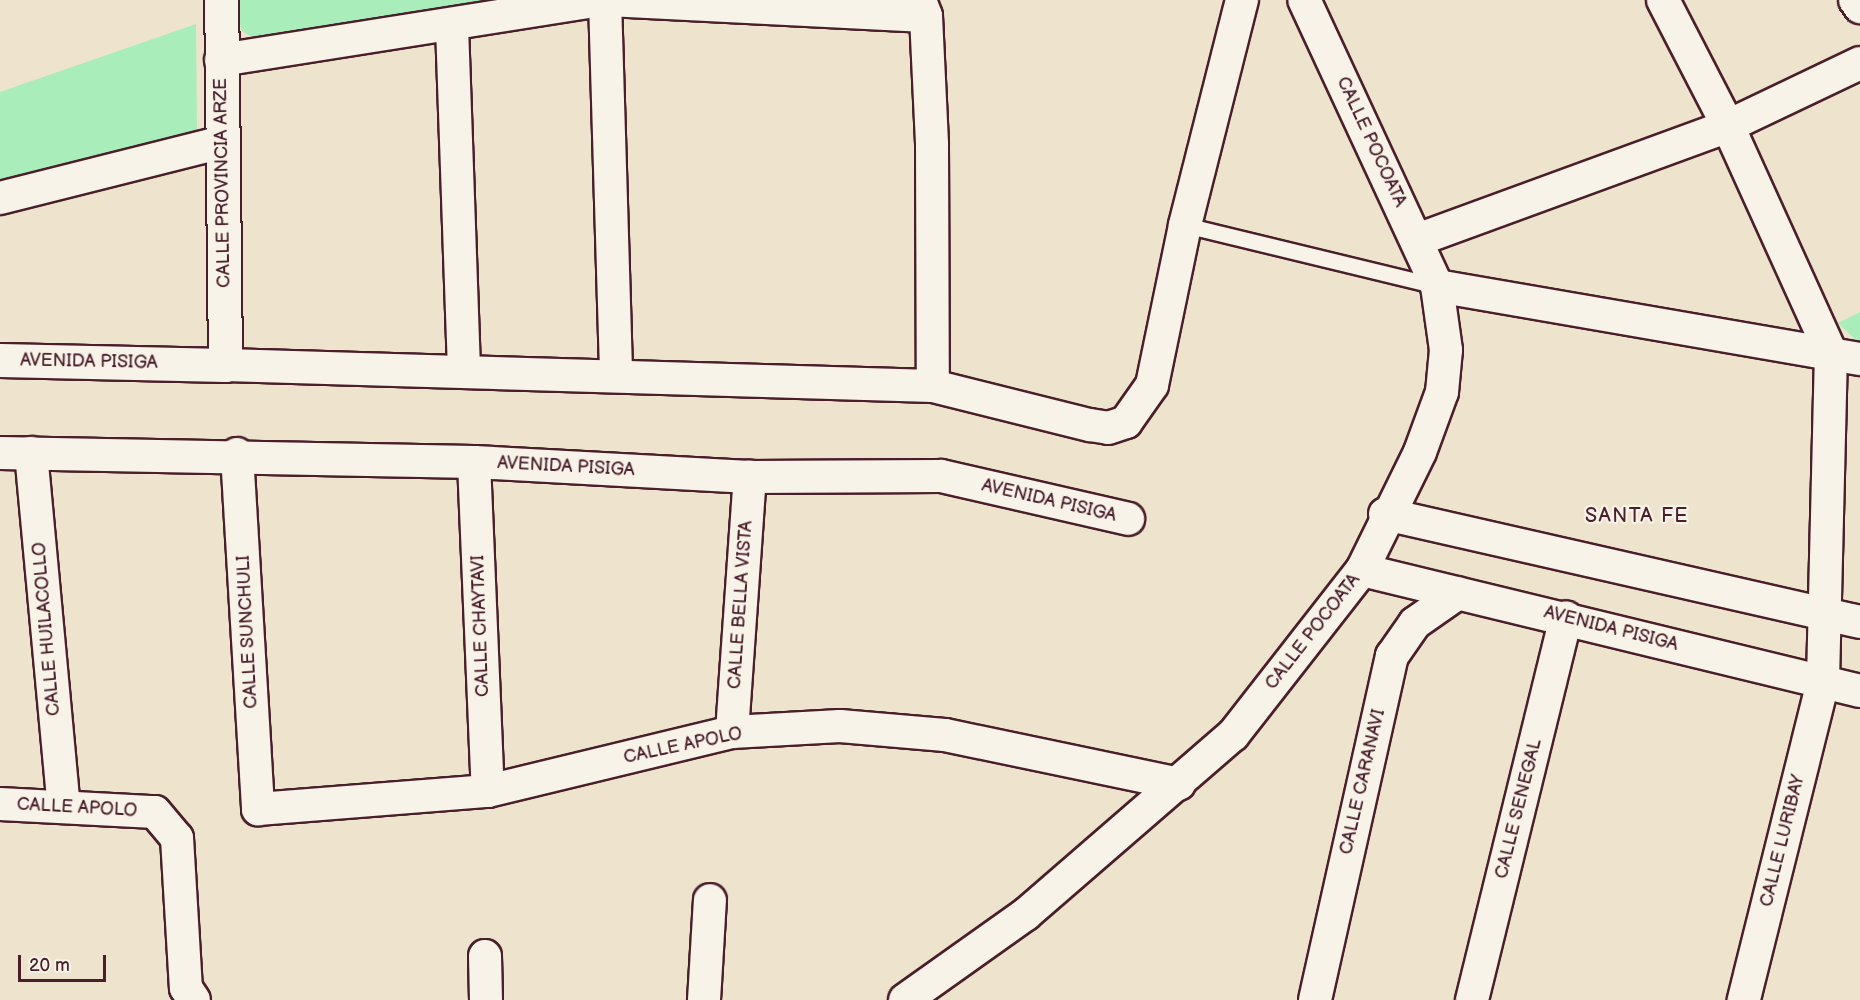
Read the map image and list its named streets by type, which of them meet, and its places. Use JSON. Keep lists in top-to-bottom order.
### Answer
{
  "streets": {
    "street": [
      "CALLE POCOATA",
      "CALLE PROVINCIA ARZE",
      "AVENIDA PISIGA",
      "CALLE BELLA VISTA",
      "CALLE CHAYTAVI",
      "CALLE HUILACOLLO",
      "CALLE SUNCHULI",
      "CALLE APOLO",
      "CALLE CARANAVI",
      "CALLE SENEGAL",
      "CALLE LURIBAY"
    ]
  },
  "crossings": [
    ["CALLE POCOATA", "AVENIDA PISIGA"],
    ["CALLE POCOATA", "CALLE APOLO"],
    ["CALLE PROVINCIA ARZE", "AVENIDA PISIGA"],
    ["AVENIDA PISIGA", "CALLE BELLA VISTA"],
    ["AVENIDA PISIGA", "CALLE CHAYTAVI"],
    ["AVENIDA PISIGA", "CALLE HUILACOLLO"],
    ["AVENIDA PISIGA", "CALLE SUNCHULI"],
    ["AVENIDA PISIGA", "CALLE CARANAVI"],
    ["AVENIDA PISIGA", "CALLE SENEGAL"],
    ["AVENIDA PISIGA", "CALLE LURIBAY"],
    ["CALLE BELLA VISTA", "CALLE APOLO"],
    ["CALLE CHAYTAVI", "CALLE APOLO"],
    ["CALLE HUILACOLLO", "CALLE APOLO"],
    ["CALLE SUNCHULI", "CALLE APOLO"]
  ],
  "districts": ["SANTA FE"],
  "scale_bar": "20 m"
}
